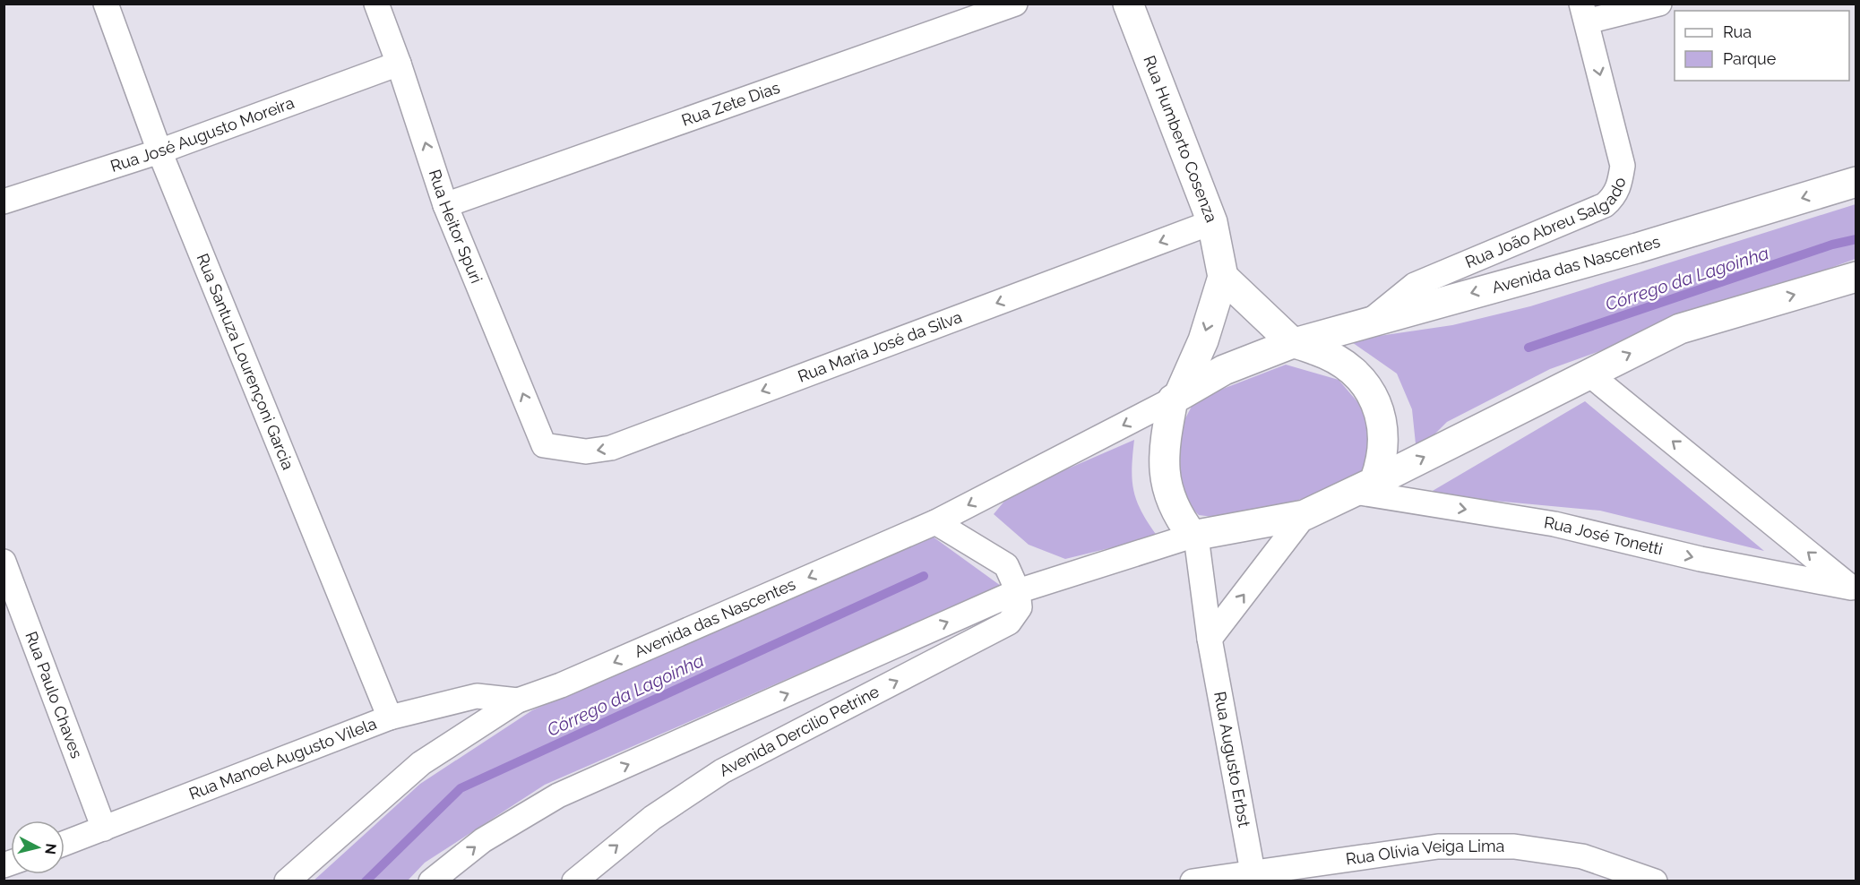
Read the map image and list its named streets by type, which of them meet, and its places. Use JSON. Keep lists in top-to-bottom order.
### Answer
{
  "streets": {
    "street": [
      "Rua Zete Dias",
      "Rua José Augusto Moreira",
      "Rua Humberto Cosenza",
      "Rua João Abreu Salgado",
      "Rua Heitor Spuri",
      "Avenida das Nascentes",
      "Rua Maria José da Silva",
      "Rua Santuza Lourençoni Garcia",
      "Rua José Tonetti",
      "Rua Paulo Chaves",
      "Avenida Dercilio Petrine",
      "Rua Manoel Augusto Vilela",
      "Rua Augusto Erbst",
      "Rua Olívia Veiga Lima"
    ]
  },
  "crossings": [
    ["Rua Zete Dias", "Rua Heitor Spuri"],
    ["Rua José Augusto Moreira", "Rua Heitor Spuri"],
    ["Rua José Augusto Moreira", "Rua Santuza Lourençoni Garcia"],
    ["Rua Humberto Cosenza", "Avenida das Nascentes"],
    ["Rua Humberto Cosenza", "Rua Maria José da Silva"],
    ["Rua Humberto Cosenza", "Rua Augusto Erbst"],
    ["Rua João Abreu Salgado", "Avenida das Nascentes"],
    ["Rua Heitor Spuri", "Rua Maria José da Silva"],
    ["Avenida das Nascentes", "Rua Manoel Augusto Vilela"],
    ["Rua Santuza Lourençoni Garcia", "Rua Manoel Augusto Vilela"],
    ["Rua Paulo Chaves", "Rua Manoel Augusto Vilela"],
    ["Rua Augusto Erbst", "Rua Olívia Veiga Lima"]
  ],
  "one_way": ["Rua João Abreu Salgado", "Rua Heitor Spuri", "Rua Maria José da Silva"],
  "water": ["Córrego da Lagoinha"],
  "legend": ["Rua", "Parque"],
  "north": "right"
}
